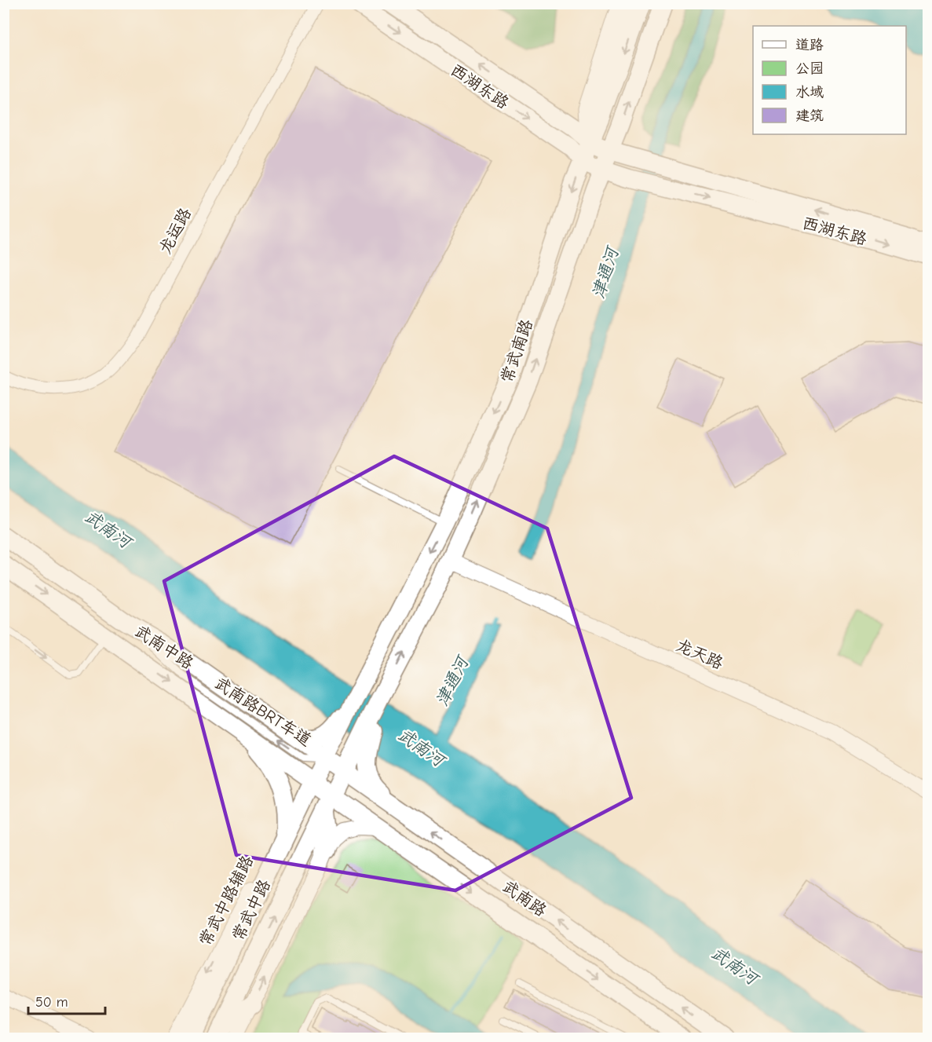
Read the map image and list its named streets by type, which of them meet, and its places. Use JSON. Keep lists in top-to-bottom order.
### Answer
{
  "streets": {
    "main road": [
      "西湖东路",
      "常武南路",
      "武南中路",
      "武南路",
      "常武中路"
    ],
    "street": ["龙运路", "龙天路", "常武中路辅路"],
    "lane": ["武南路BRT车道"]
  },
  "crossings": [
    ["西湖东路", "常武南路"],
    ["常武南路", "龙天路"],
    ["武南中路", "武南路BRT车道"],
    ["武南中路", "武南路"],
    ["武南中路", "常武中路辅路"],
    ["武南中路", "常武中路"],
    ["武南路BRT车道", "武南路"],
    ["武南路BRT车道", "常武中路"],
    ["武南路", "常武中路辅路"],
    ["武南路", "常武中路"],
    ["常武中路辅路", "常武中路"]
  ],
  "one_way": ["武南路BRT车道"],
  "water": ["津通河", "武南河"],
  "legend": [
    "道路",
    "公园",
    "水域",
    "建筑"
  ],
  "scale_bar": "50 m"
}
